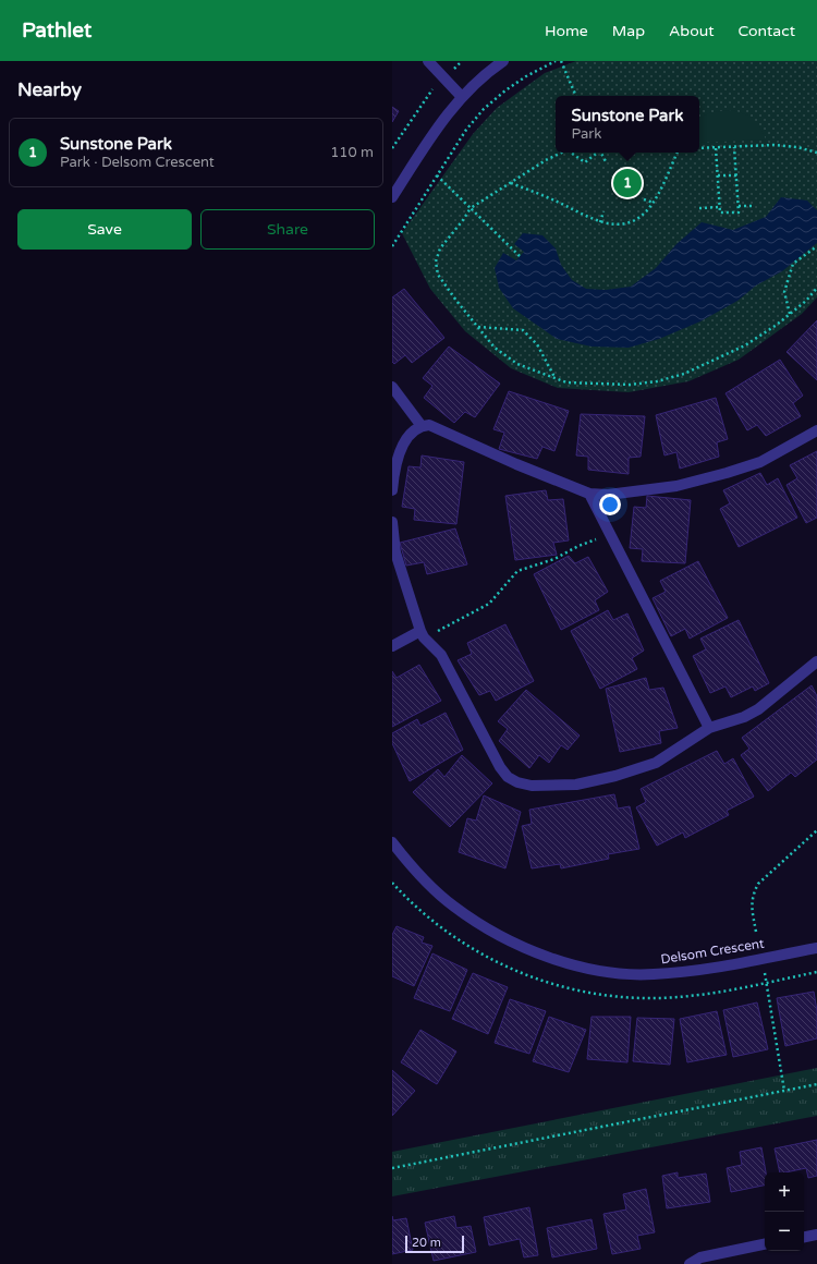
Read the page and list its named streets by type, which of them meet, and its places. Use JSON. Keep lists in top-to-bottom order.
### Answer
{
  "streets": {
    "street": ["Delsom Crescent"]
  },
  "scale_bar": "20 m",
  "page": {
    "header": "Pathlet",
    "nav": [
      "Home",
      "Map",
      "About",
      "Contact"
    ],
    "heading": "Nearby",
    "popup": ["Sunstone Park", "Park"],
    "list": [
      {
        "mark": "1",
        "name": "Sunstone Park",
        "note": "Park · Delsom Crescent",
        "value": "110 m"
      }
    ],
    "pins": "1",
    "buttons": ["Save", "Share"],
    "map_buttons": ["+", "−"],
    "scale": "20 m"
  }
}
